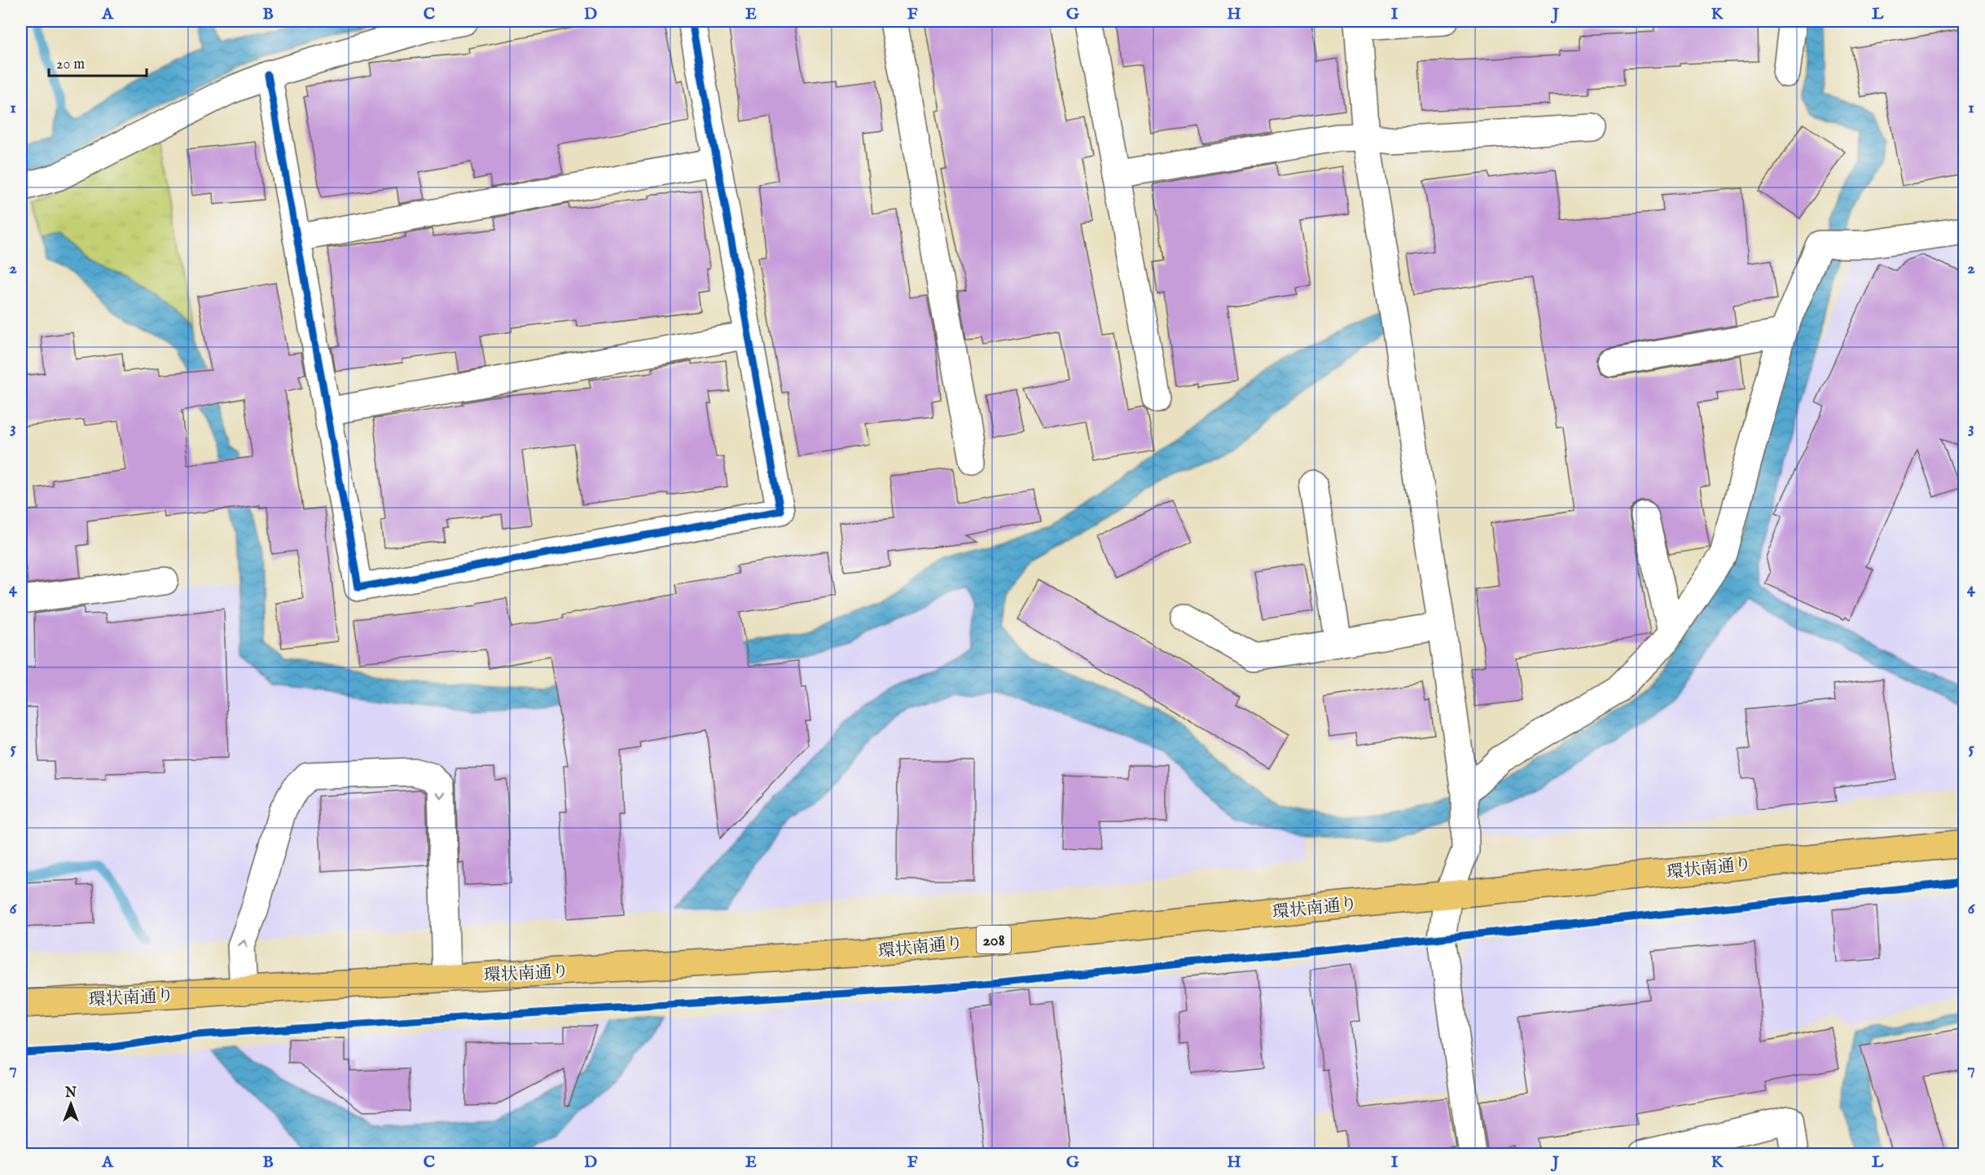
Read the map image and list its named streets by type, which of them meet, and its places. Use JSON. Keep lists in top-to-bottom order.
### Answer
{
  "streets": {
    "highway": ["環状南通り", "208"]
  },
  "scale_bar": "20 m",
  "north": "top",
  "grid": {
    "columns": [
      "A",
      "B",
      "C",
      "D",
      "E",
      "F",
      "G",
      "H",
      "I",
      "J",
      "K",
      "L"
    ],
    "rows": [
      "1",
      "2",
      "3",
      "4",
      "5",
      "6",
      "7"
    ]
  }
}
